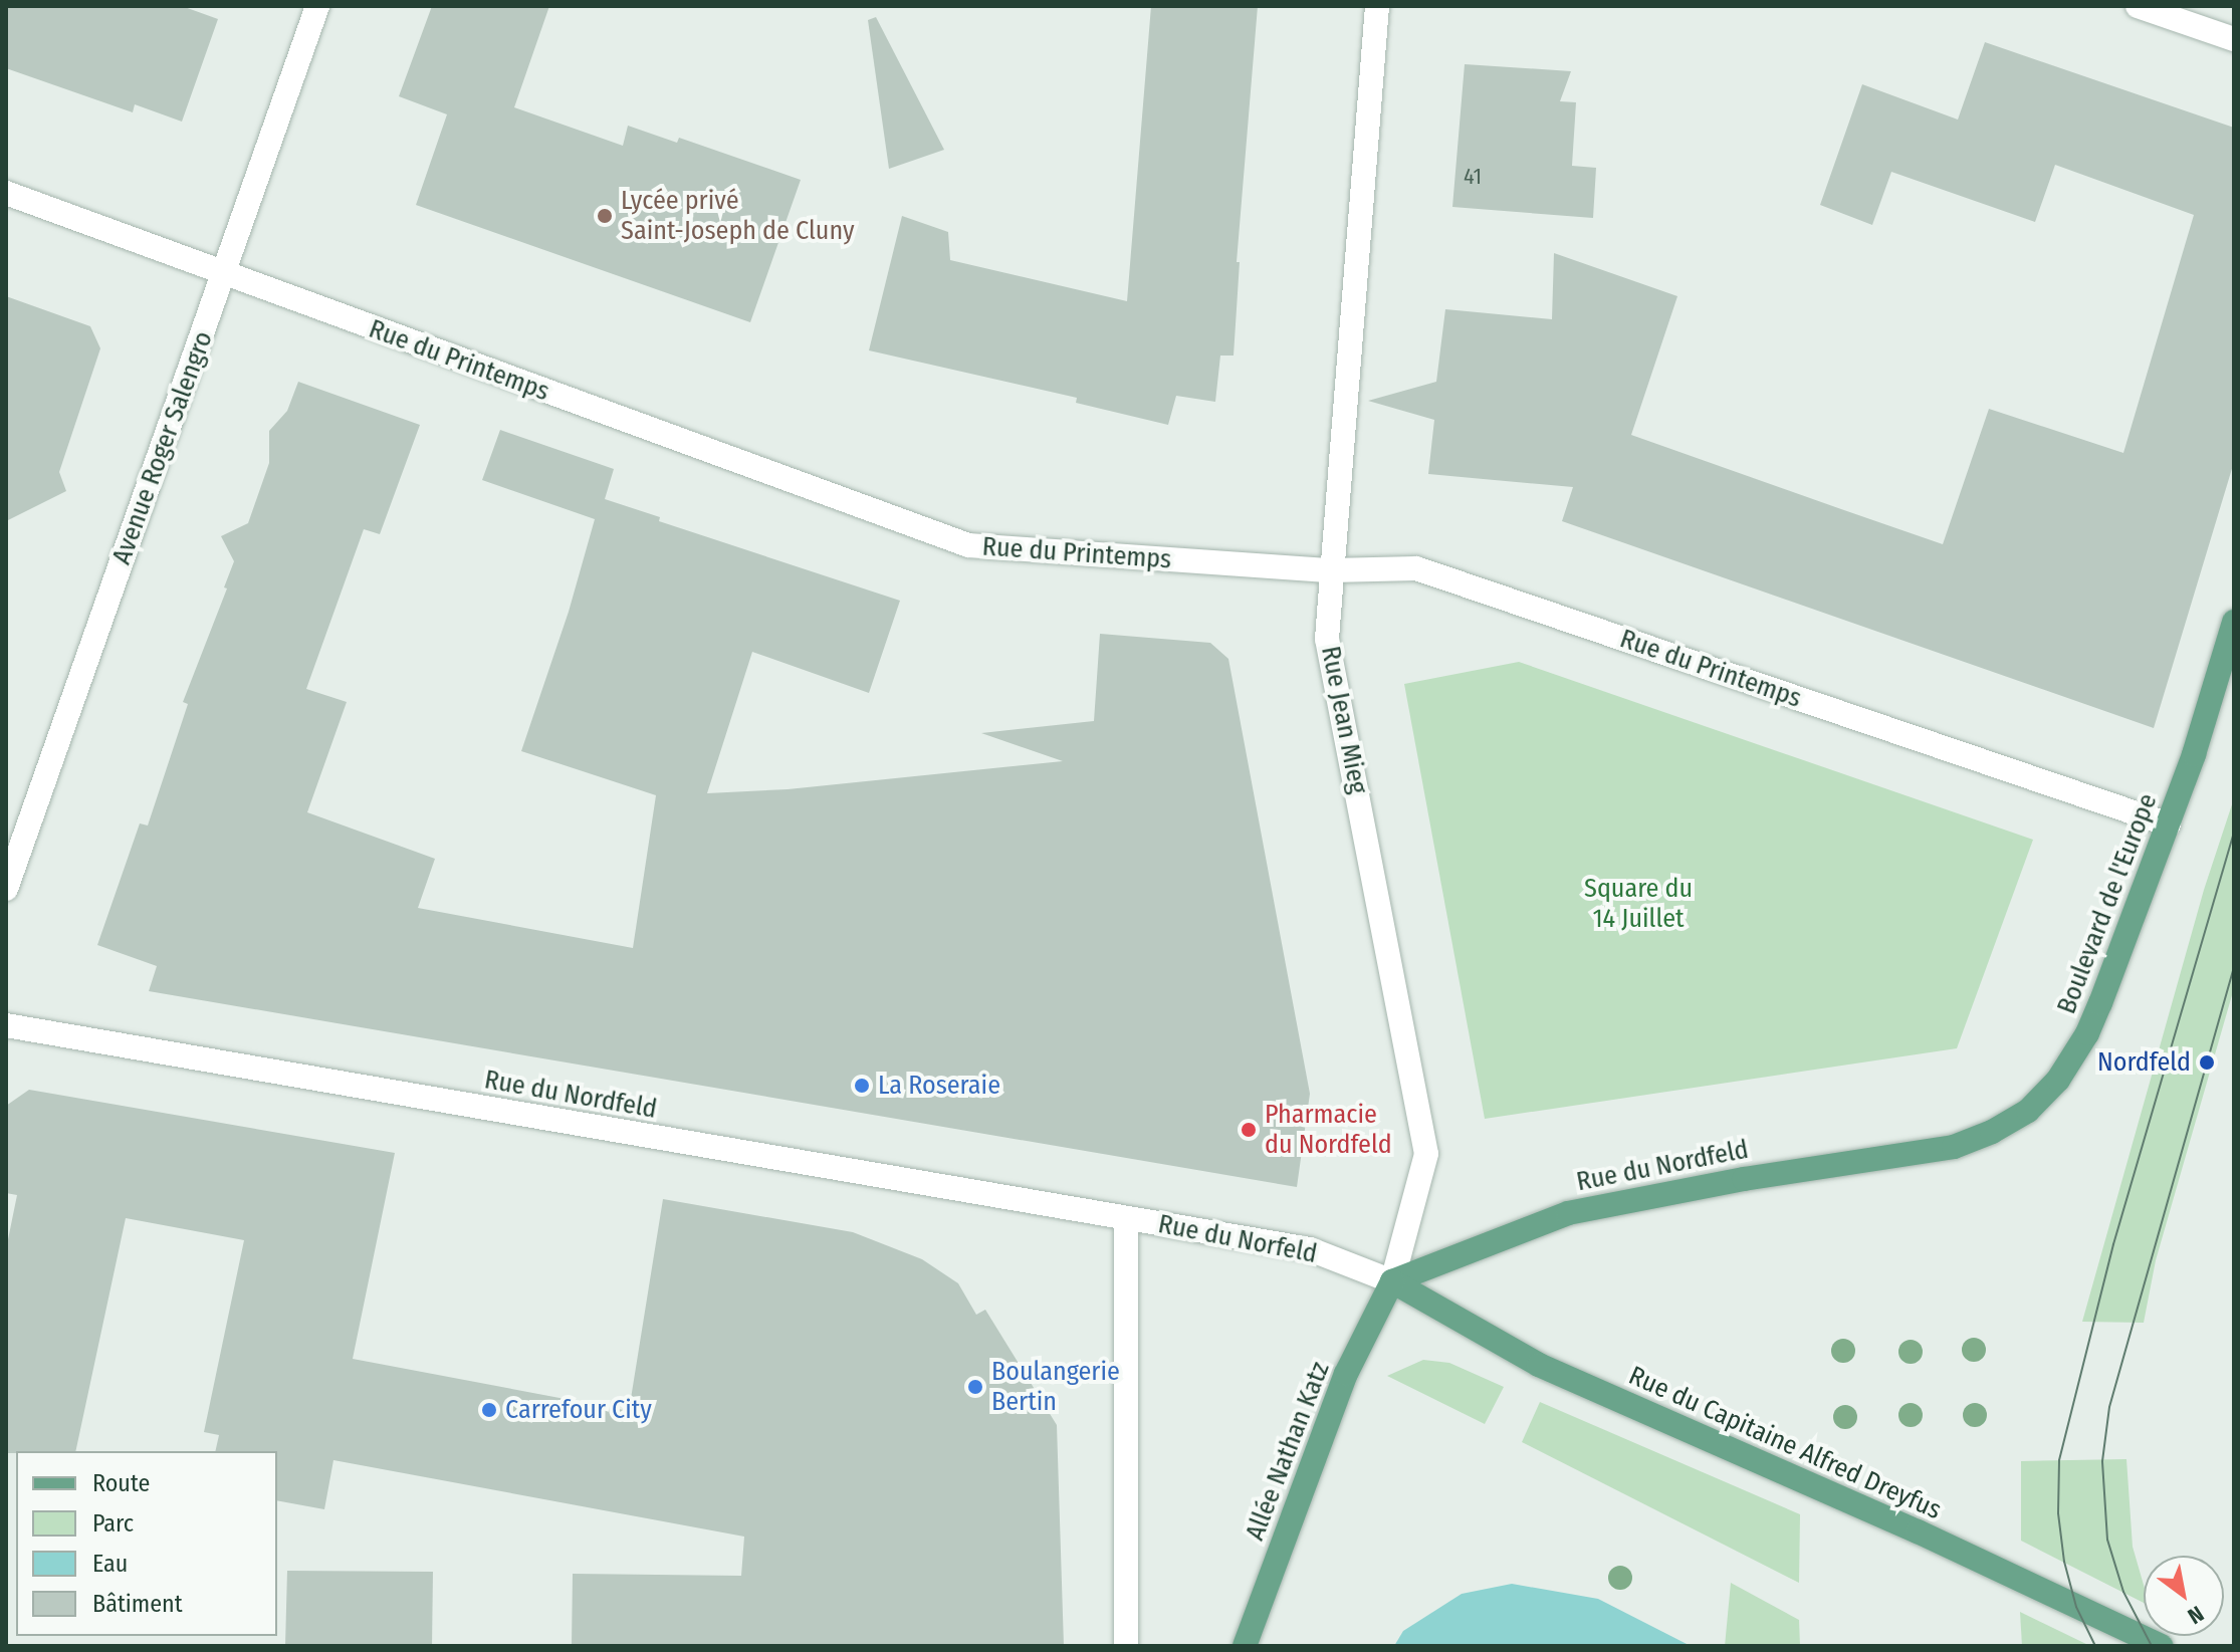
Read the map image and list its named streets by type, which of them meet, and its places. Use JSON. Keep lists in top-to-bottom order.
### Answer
{
  "streets": {
    "main road": [
      "Boulevard de l'Europe",
      "Rue du Nordfeld",
      "Rue du Capitaine Alfred Dreyfus",
      "Allée Nathan Katz"
    ],
    "street": [
      "Rue du Printemps",
      "Avenue Roger Salengro",
      "Rue Jean Mieg",
      "Rue du Norfeld"
    ]
  },
  "crossings": [
    ["Rue du Printemps", "Avenue Roger Salengro"],
    ["Rue du Printemps", "Rue Jean Mieg"],
    ["Rue du Printemps", "Boulevard de l'Europe"],
    ["Rue Jean Mieg", "Rue du Nordfeld"],
    ["Rue Jean Mieg", "Rue du Norfeld"],
    ["Rue Jean Mieg", "Rue du Capitaine Alfred Dreyfus"],
    ["Rue Jean Mieg", "Allée Nathan Katz"],
    ["Boulevard de l'Europe", "Rue du Nordfeld"],
    ["Rue du Nordfeld", "Rue du Norfeld"],
    ["Rue du Nordfeld", "Rue du Capitaine Alfred Dreyfus"],
    ["Rue du Nordfeld", "Allée Nathan Katz"],
    ["Rue du Norfeld", "Rue du Capitaine Alfred Dreyfus"],
    ["Rue du Norfeld", "Allée Nathan Katz"],
    ["Rue du Capitaine Alfred Dreyfus", "Allée Nathan Katz"]
  ],
  "parks": ["Square du 14 Juillet"],
  "places": [
    "Lycée privé Saint-Joseph de Cluny",
    "Nordfeld",
    "La Roseraie",
    "Pharmacie du Nordfeld",
    "Boulangerie Bertin",
    "Carrefour City"
  ],
  "house_numbers": ["41"],
  "legend": [
    "Route",
    "Parc",
    "Eau",
    "Bâtiment"
  ],
  "north": "bottom right"
}
